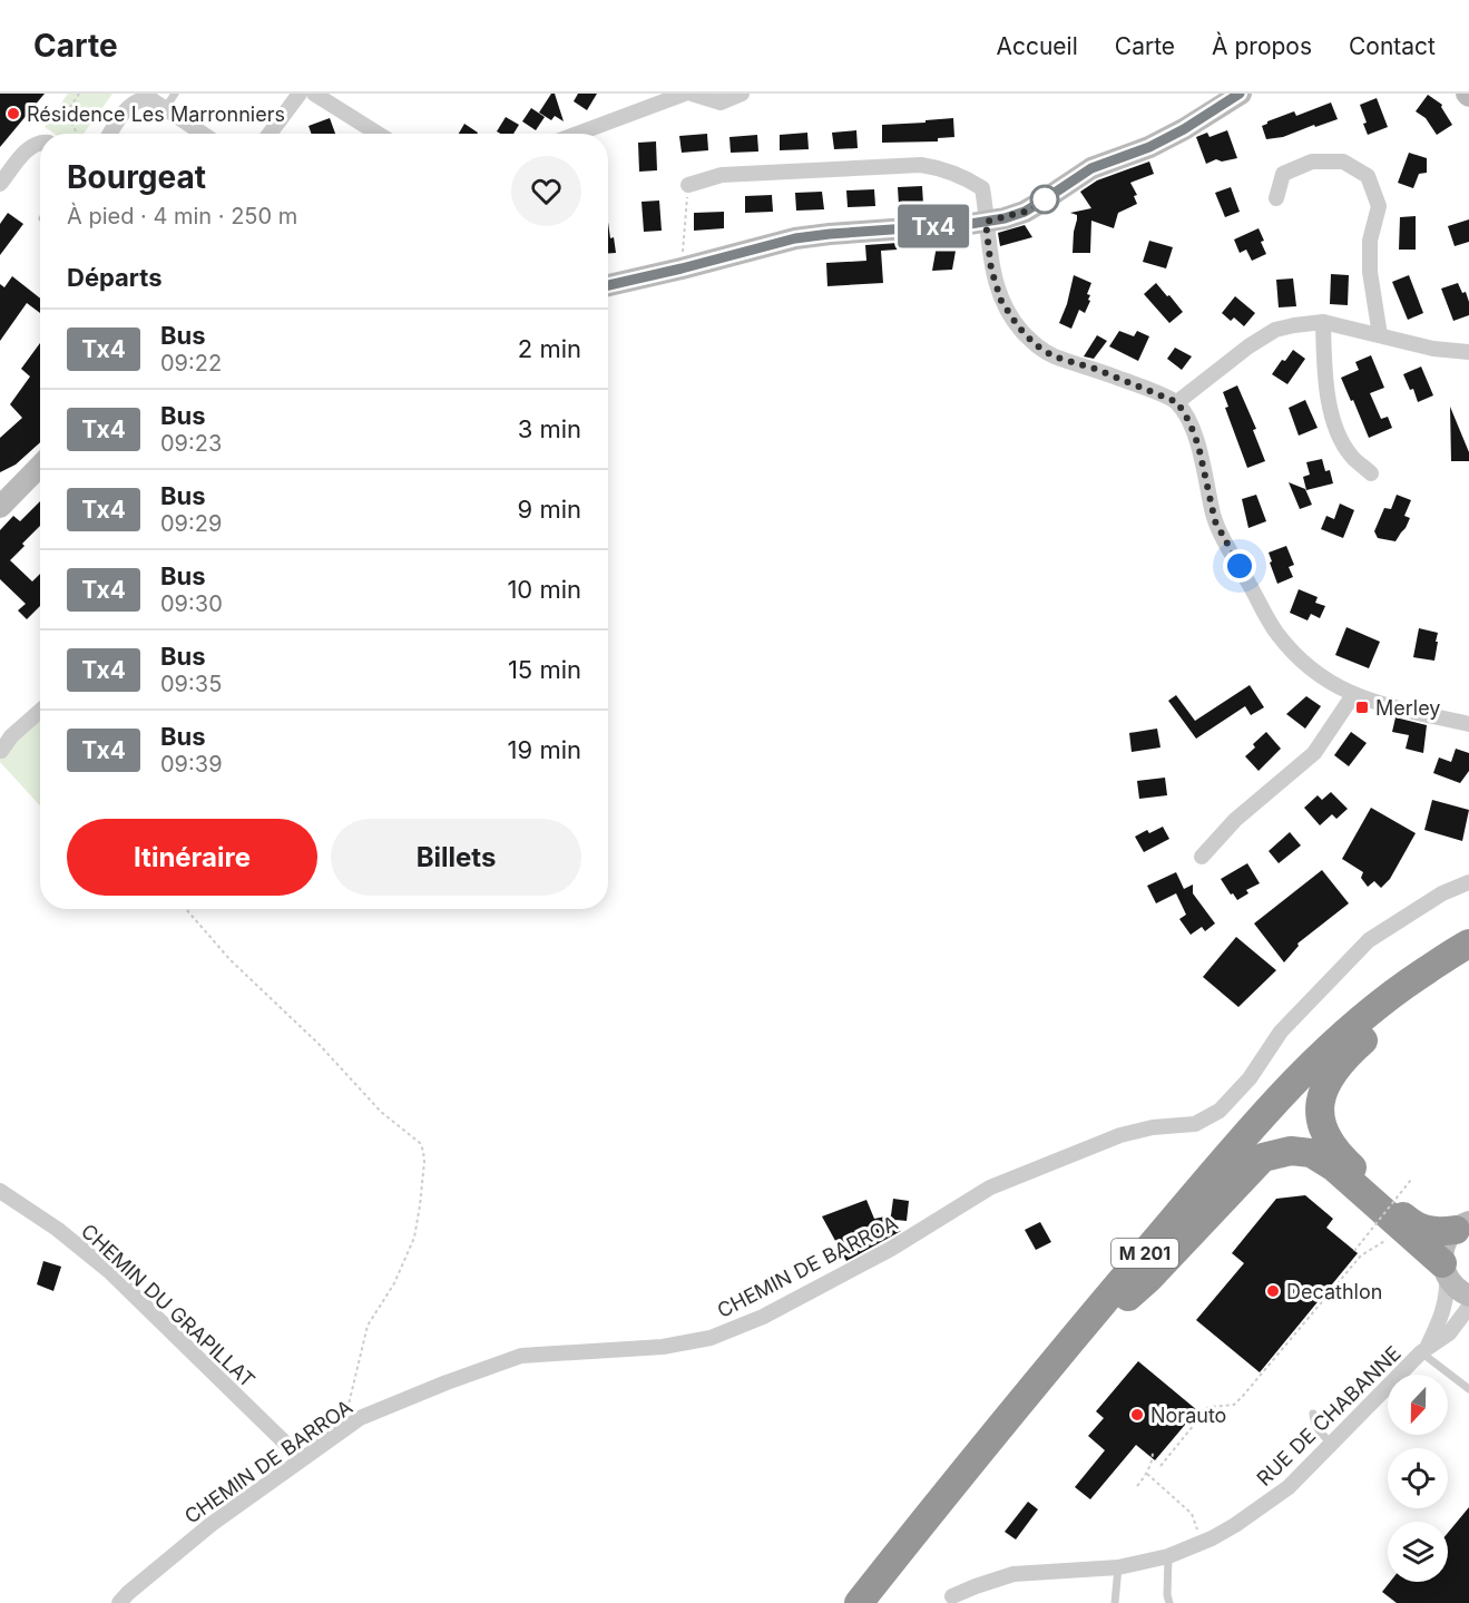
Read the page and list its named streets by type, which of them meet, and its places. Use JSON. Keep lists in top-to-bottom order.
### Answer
{
  "streets": {
    "highway": ["M 201"],
    "street": ["CHEMIN DE BARROA", "CHEMIN DU GRAPILLAT", "RUE DE CHABANNE"]
  },
  "crossings": [
    ["CHEMIN DE BARROA", "CHEMIN DU GRAPILLAT"]
  ],
  "places": {
    "other": ["Résidence Les Marronniers", "Decathlon", "Norauto"],
    "transit": ["Merley"]
  },
  "lines": ["bus line Tx4"],
  "north": "bottom",
  "page": {
    "header": "Carte",
    "nav": [
      "Accueil",
      "Carte",
      "À propos",
      "Contact"
    ],
    "on_map": "Tx4",
    "heading": [
      ["Bourgeat", "À pied · 4 min · 250 m"],
      "Départs"
    ],
    "list": [
      {
        "mark": "Tx4",
        "name": "Bus",
        "note": "09:22",
        "value": "2 min"
      },
      {
        "mark": "Tx4",
        "name": "Bus",
        "note": "09:23",
        "value": "3 min"
      },
      {
        "mark": "Tx4",
        "name": "Bus",
        "note": "09:29",
        "value": "9 min"
      },
      {
        "mark": "Tx4",
        "name": "Bus",
        "note": "09:30",
        "value": "10 min"
      },
      {
        "mark": "Tx4",
        "name": "Bus",
        "note": "09:35",
        "value": "15 min"
      },
      {
        "mark": "Tx4",
        "name": "Bus",
        "note": "09:39",
        "value": "19 min"
      }
    ],
    "buttons": ["Itinéraire", "Billets"]
  }
}
